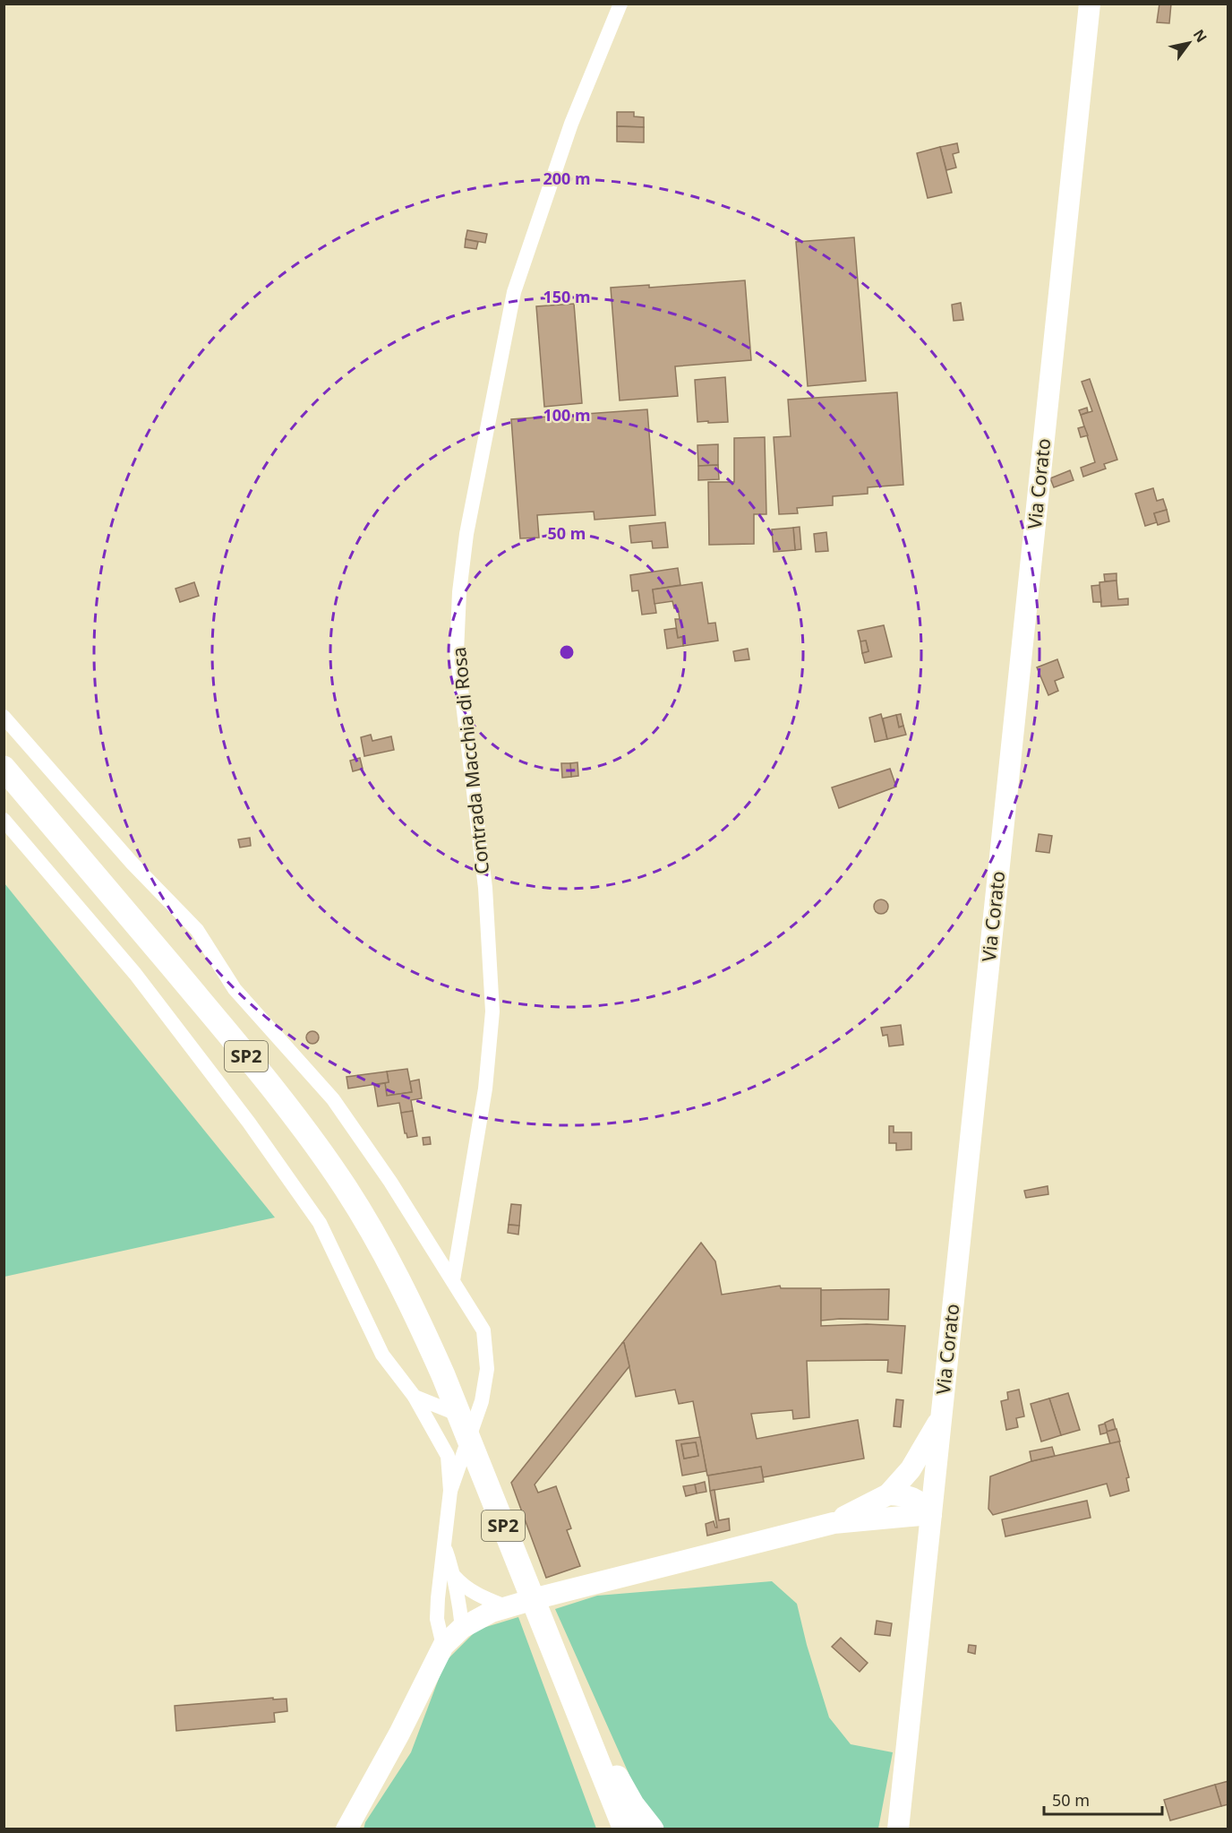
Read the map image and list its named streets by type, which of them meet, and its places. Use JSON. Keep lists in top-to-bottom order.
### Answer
{
  "streets": {
    "main road": ["Via Corato", "SP2"],
    "street": ["Contrada Macchia di Rosa"]
  },
  "scale_bar": "50 m",
  "north": "top right",
  "rings": [
    "200 m",
    "150 m",
    "100 m",
    "50 m"
  ]
}
